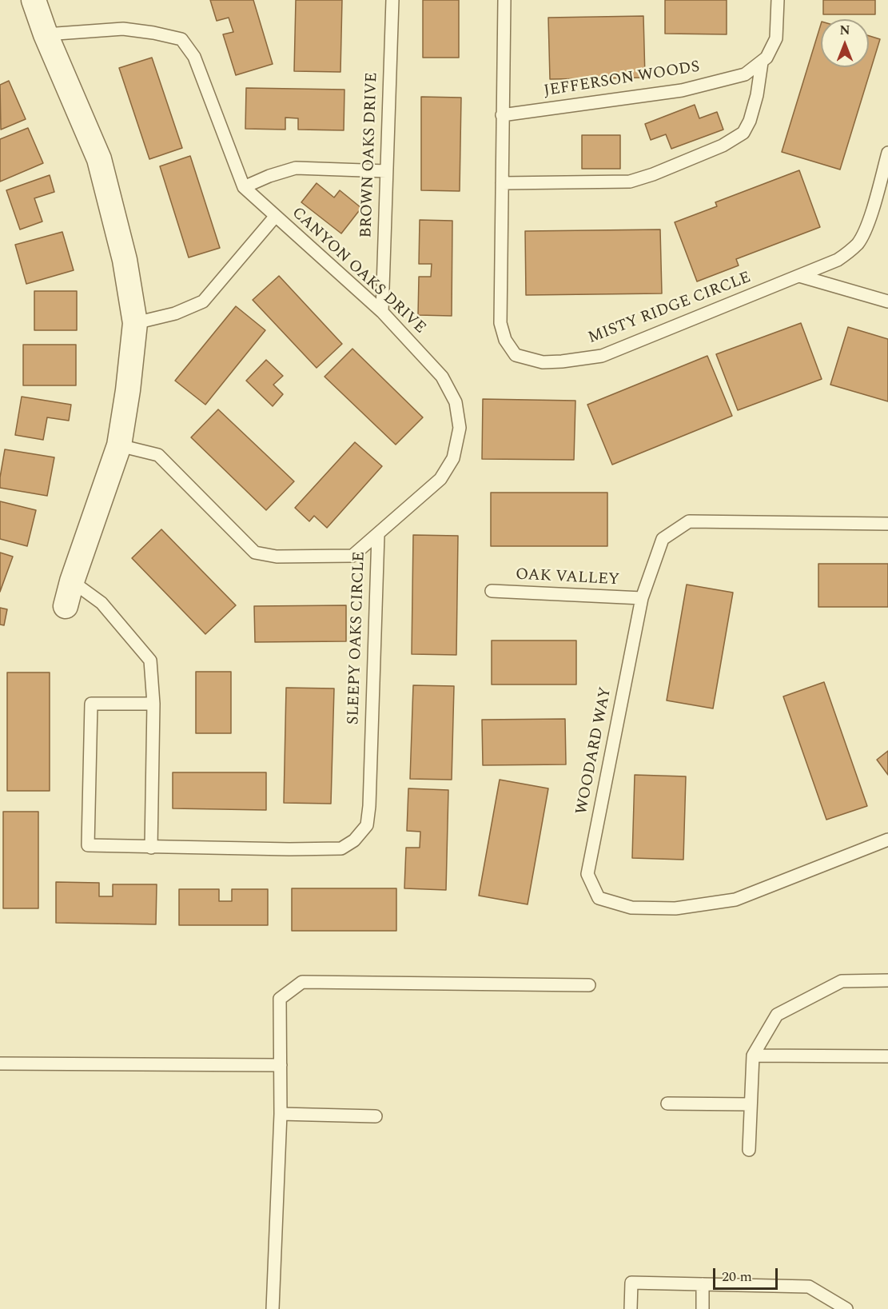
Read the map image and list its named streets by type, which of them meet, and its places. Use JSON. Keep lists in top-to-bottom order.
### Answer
{
  "streets": {
    "lane": [
      "JEFFERSON WOODS",
      "BROWN OAKS DRIVE",
      "CANYON OAKS DRIVE",
      "MISTY RIDGE CIRCLE",
      "OAK VALLEY",
      "SLEEPY OAKS CIRCLE",
      "WOODARD WAY"
    ]
  },
  "crossings": [
    ["JEFFERSON WOODS", "MISTY RIDGE CIRCLE"],
    ["BROWN OAKS DRIVE", "CANYON OAKS DRIVE"],
    ["CANYON OAKS DRIVE", "SLEEPY OAKS CIRCLE"],
    ["OAK VALLEY", "WOODARD WAY"]
  ],
  "scale_bar": "20 m",
  "north": "top"
}
